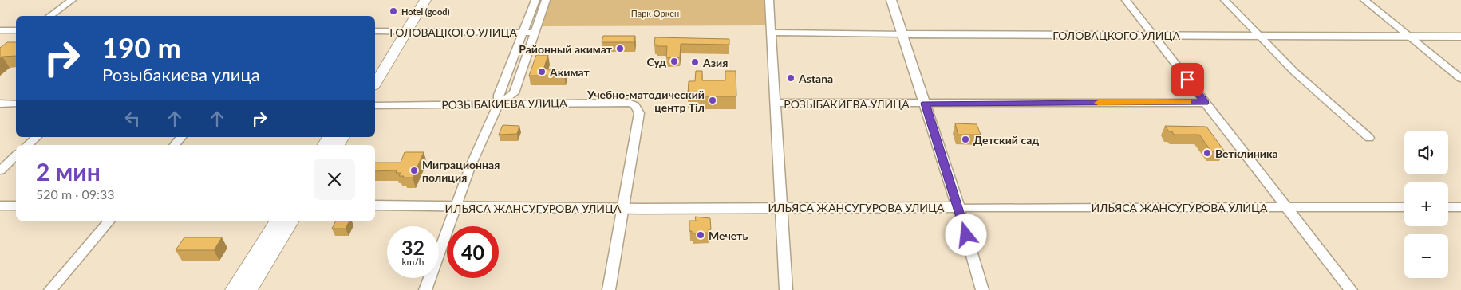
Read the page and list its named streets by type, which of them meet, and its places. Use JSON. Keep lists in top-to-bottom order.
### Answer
{
  "streets": {
    "main road": ["ГОЛОВАЦКОГО УЛИЦА", "ИЛЬЯСА ЖАНСУГУРОВА УЛИЦА"],
    "street": ["РОЗЫБАКИЕВА УЛИЦА"]
  },
  "crossings": [
    ["РОЗЫБАКИЕВА УЛИЦА", "ИЛЬЯСА ЖАНСУГУРОВА УЛИЦА"]
  ],
  "parks": ["Парк Оркен"],
  "places": [
    "Hotel (good)",
    "Районный акимат",
    "Суд",
    "Азия",
    "Акимат",
    "Astana",
    "Учебно-матодический центр Тіл",
    "Детский сад",
    "Ветклиника",
    "Миграционная полиция",
    "Мечеть"
  ],
  "page": {
    "turn": ["190 m", "Розыбакиева улица"],
    "map_buttons": ["+", "−"],
    "heading": ["2 мин", "520 m · 09:33"],
    "speed": "32 km/h",
    "limit": "40"
  }
}
